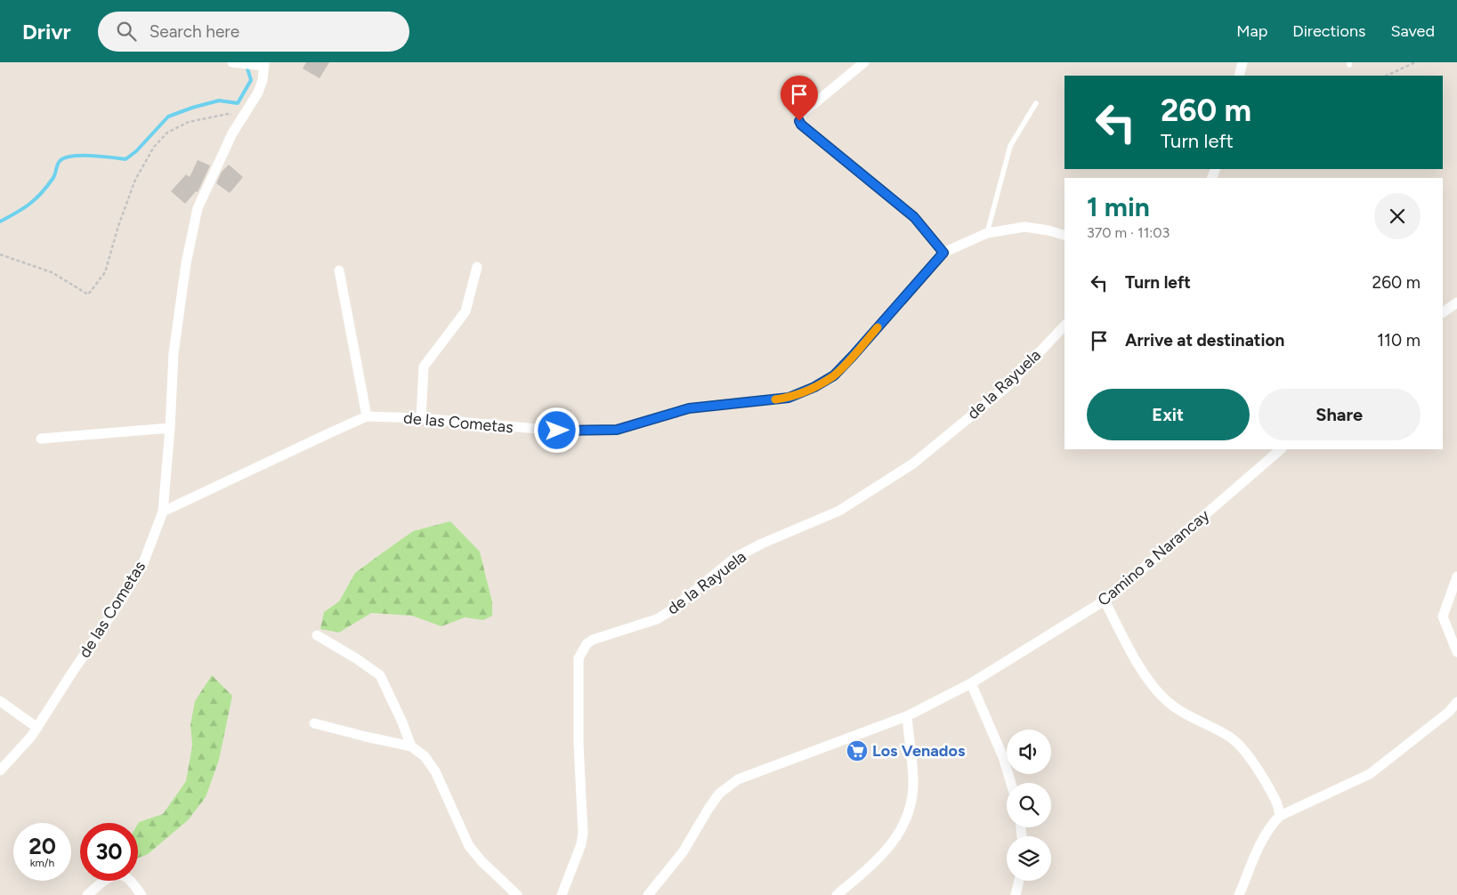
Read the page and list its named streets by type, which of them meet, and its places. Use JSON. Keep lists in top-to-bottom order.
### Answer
{
  "streets": {
    "street": ["de la Rayuela", "de las Cometas", "Camino a Narancay"]
  },
  "places": {
    "supermarket": ["Los Venados"]
  },
  "page": {
    "header": "Drivr",
    "search": "Search here",
    "nav": ["Map", "Directions", "Saved"],
    "turn": ["260 m", "Turn left"],
    "heading": ["1 min", "370 m · 11:03"],
    "list": [
      {
        "name": "Turn left",
        "value": "260 m"
      },
      {
        "name": "Arrive at destination",
        "value": "110 m"
      }
    ],
    "buttons": ["Exit", "Share"],
    "speed": "20 km/h",
    "limit": "30"
  }
}
